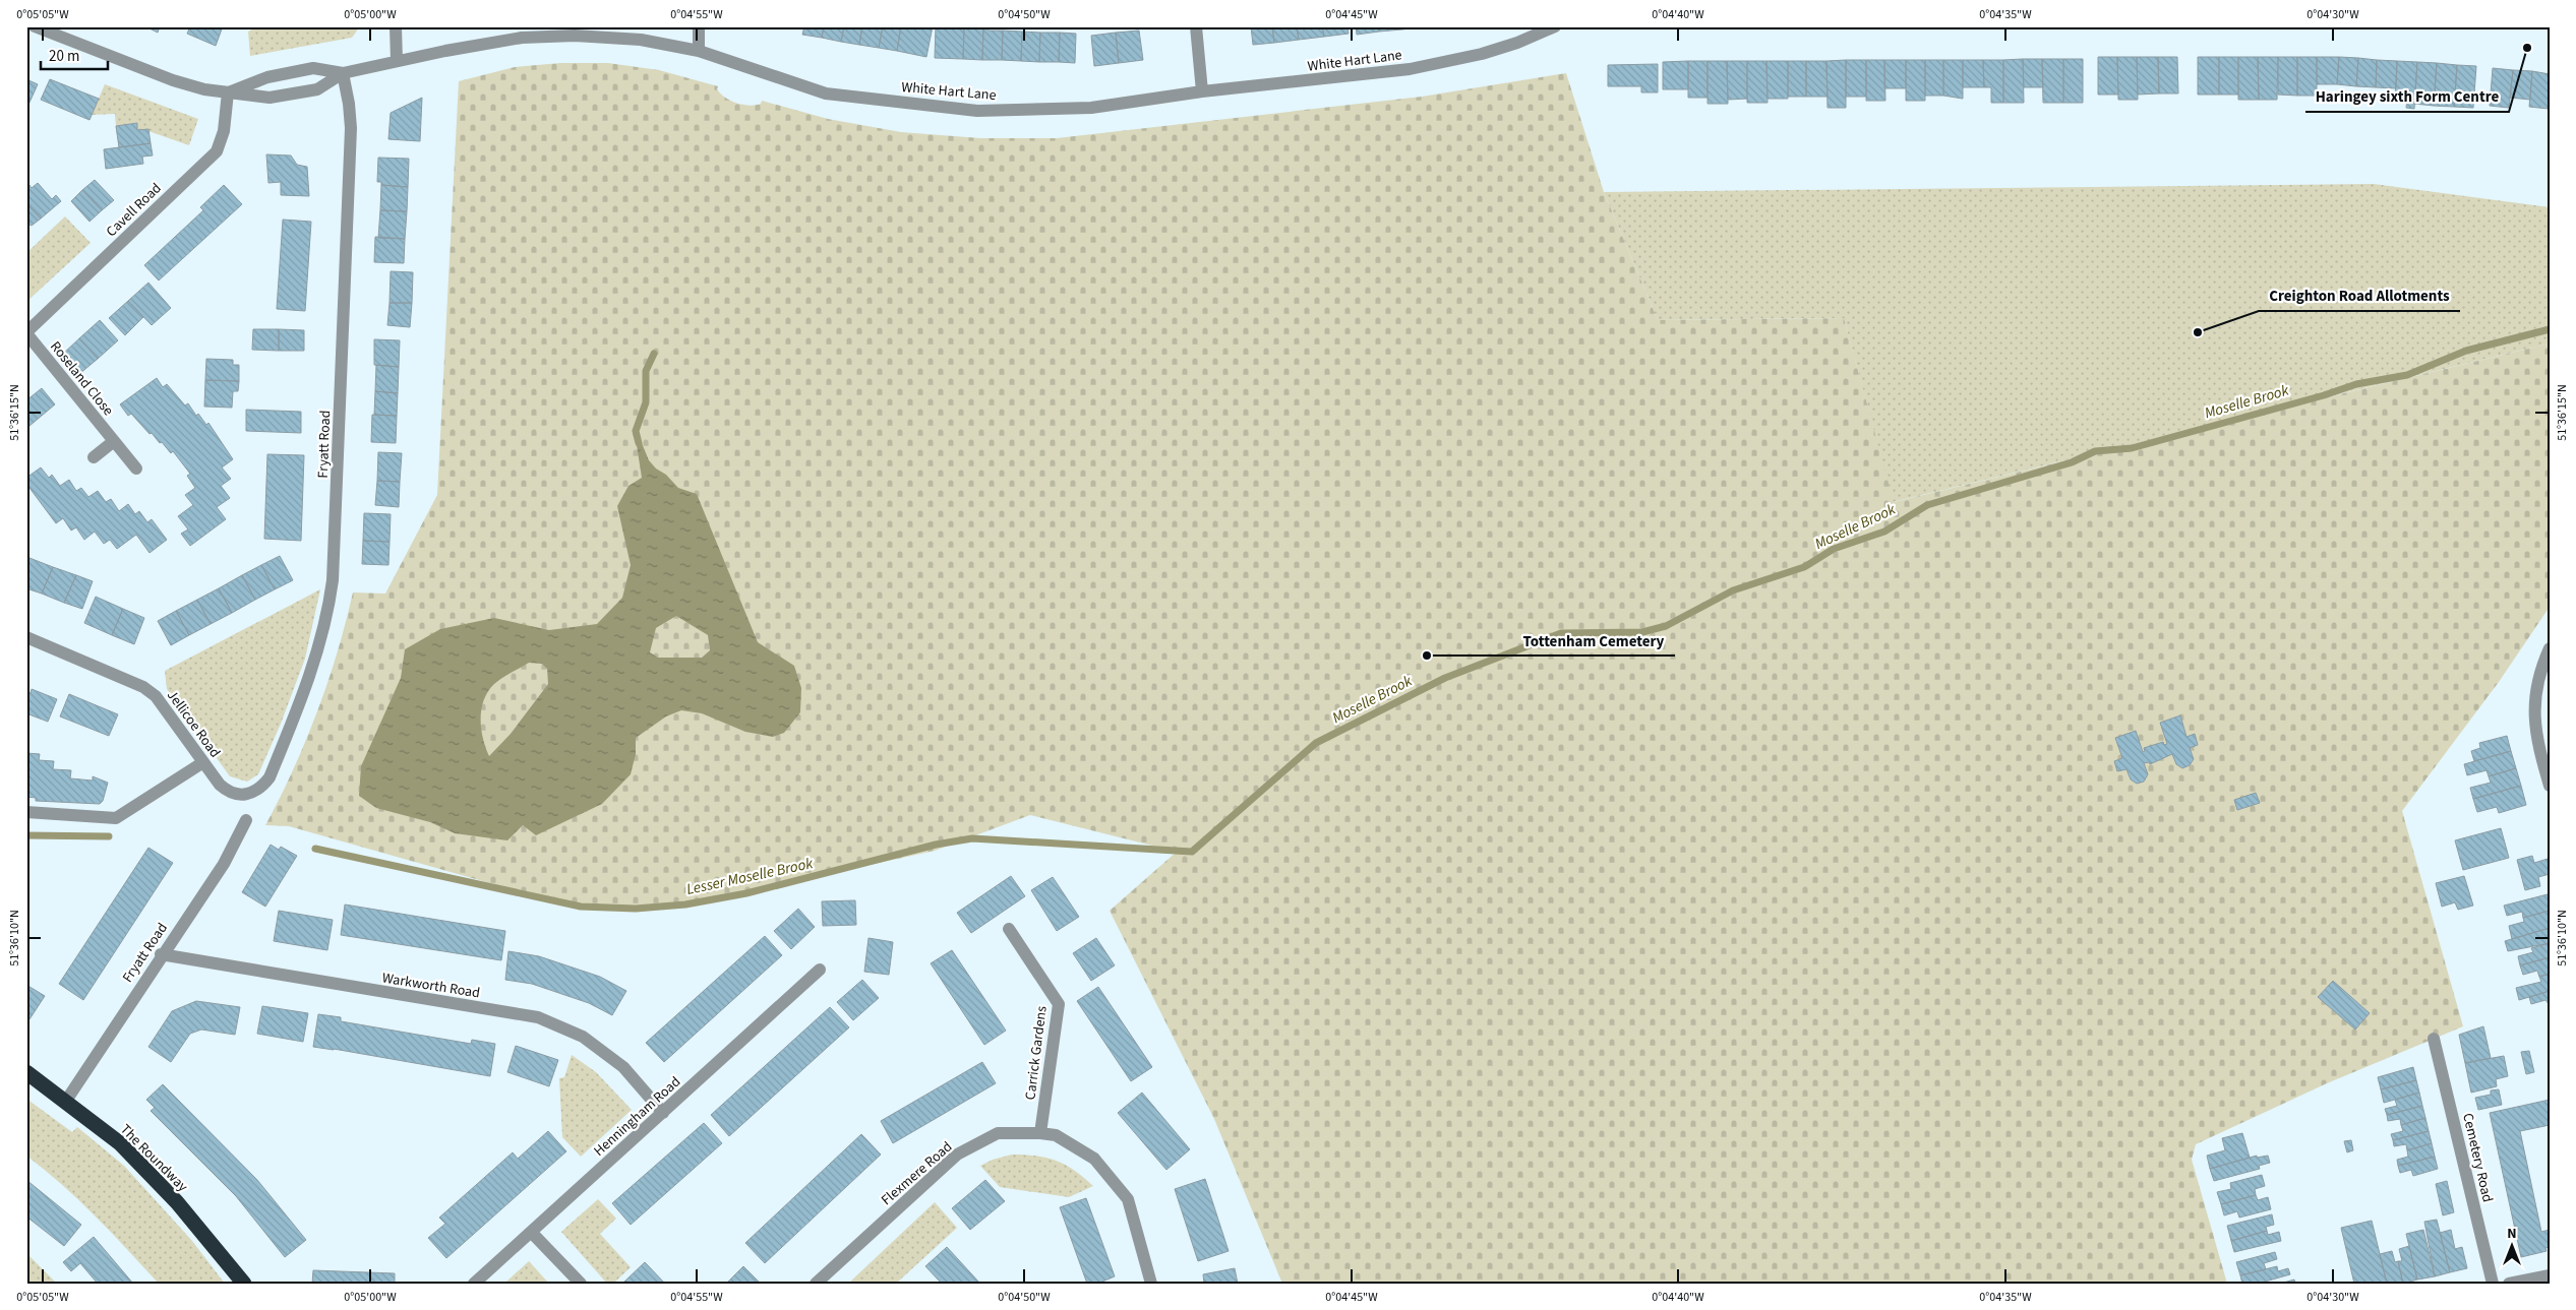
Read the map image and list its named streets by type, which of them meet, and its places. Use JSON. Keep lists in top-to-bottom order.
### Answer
{
  "streets": {
    "highway": ["The Roundway"],
    "street": [
      "White Hart Lane",
      "Cavell Road",
      "Roseland Close",
      "Fryatt Road",
      "Jellicoe Road",
      "Warkworth Road",
      "Carrick Gardens",
      "Henningham Road",
      "Cemetery Road",
      "Flexmere Road"
    ]
  },
  "crossings": [
    ["White Hart Lane", "Cavell Road"],
    ["White Hart Lane", "Fryatt Road"],
    ["Cavell Road", "Roseland Close"],
    ["Fryatt Road", "Jellicoe Road"],
    ["Fryatt Road", "Warkworth Road"],
    ["Fryatt Road", "The Roundway"],
    ["Warkworth Road", "Henningham Road"],
    ["Carrick Gardens", "Flexmere Road"]
  ],
  "water": ["Moselle Brook", "Lesser Moselle Brook"],
  "places": ["Haringey sixth Form Centre", "Creighton Road Allotments", "Tottenham Cemetery"],
  "scale_bar": "20 m",
  "north": "top",
  "coordinates": [
    "0°05'05\"W",
    "0°05'00\"W",
    "0°04'55\"W",
    "0°04'50\"W",
    "0°04'45\"W",
    "0°04'40\"W",
    "0°04'35\"W",
    "0°04'30\"W",
    "51°36'15\"N",
    "51°36'10\"N"
  ]
}
